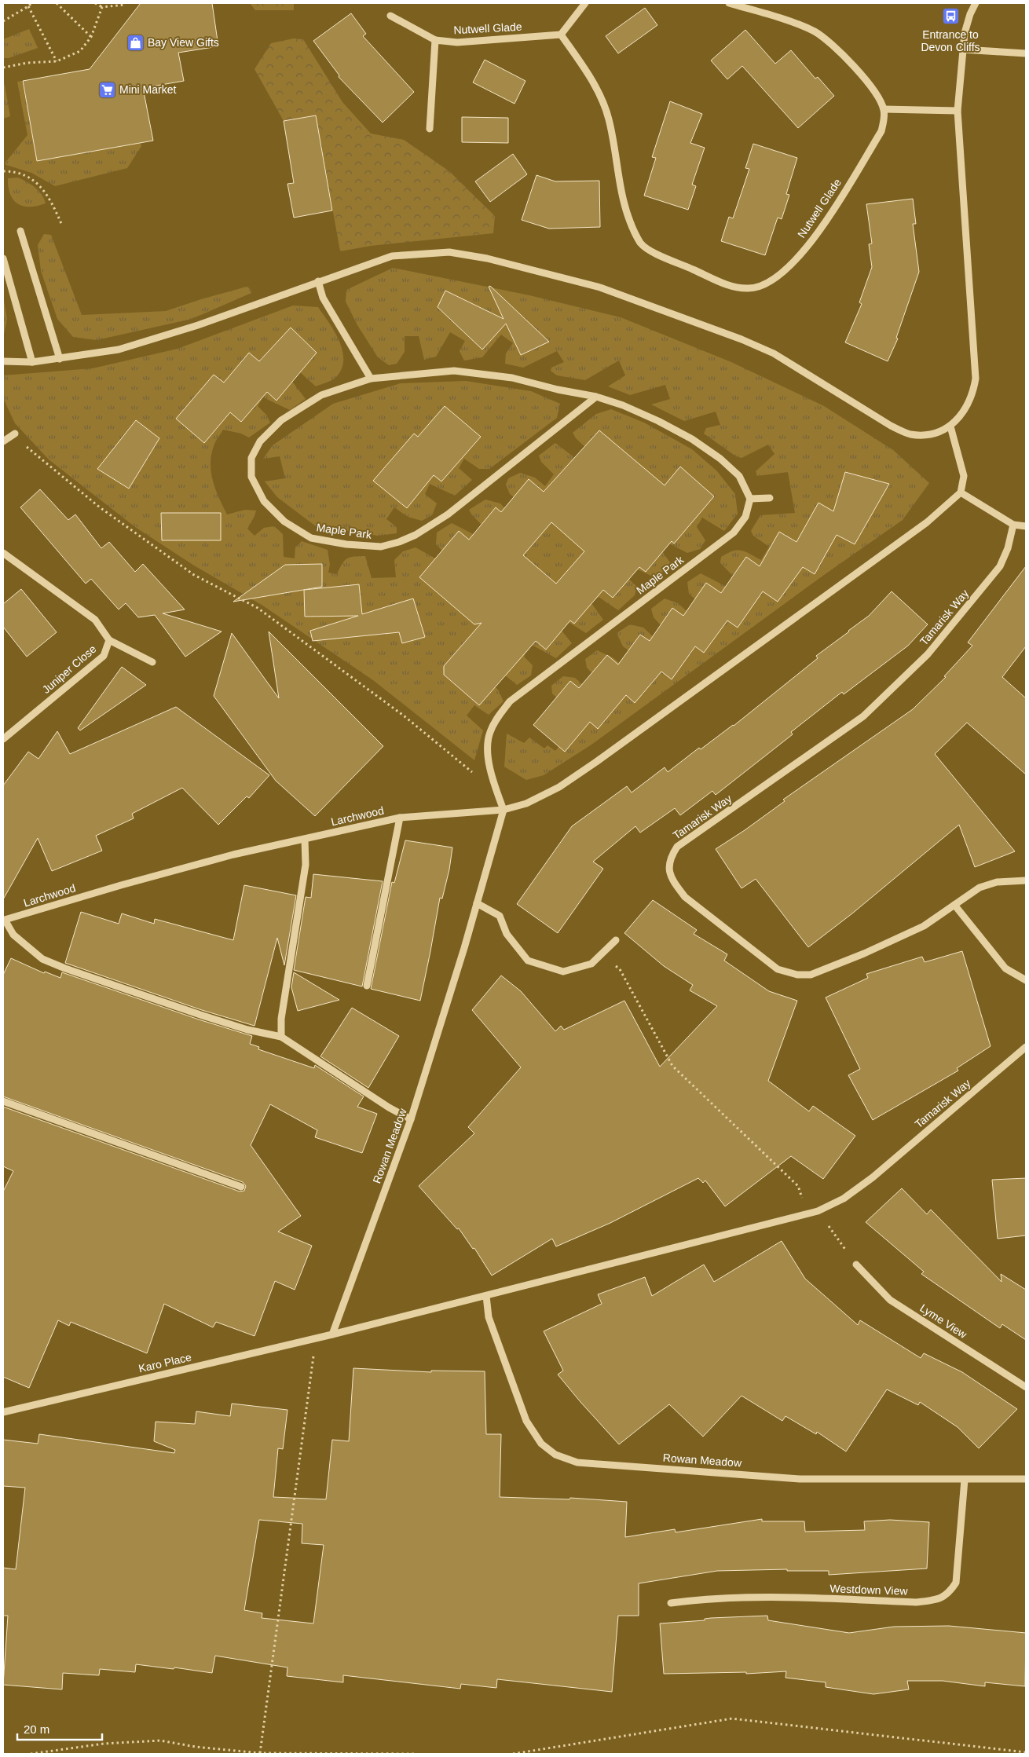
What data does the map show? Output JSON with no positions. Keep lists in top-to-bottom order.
{
  "streets": {
    "lane": [
      "Nutwell Glade",
      "Maple Park",
      "Tamarisk Way",
      "Juniper Close",
      "Larchwood",
      "Rowan Meadow",
      "Lyme View",
      "Karo Place",
      "Westdown View"
    ]
  },
  "crossings": [
    ["Maple Park", "Larchwood"],
    ["Maple Park", "Rowan Meadow"],
    ["Larchwood", "Rowan Meadow"],
    ["Rowan Meadow", "Karo Place"],
    ["Rowan Meadow", "Westdown View"]
  ],
  "places": {
    "bus stop": ["Entrance to Devon Cliffs"],
    "shop": ["Bay View Gifts"],
    "supermarket": ["Mini Market"]
  },
  "scale_bar": "20 m"
}
